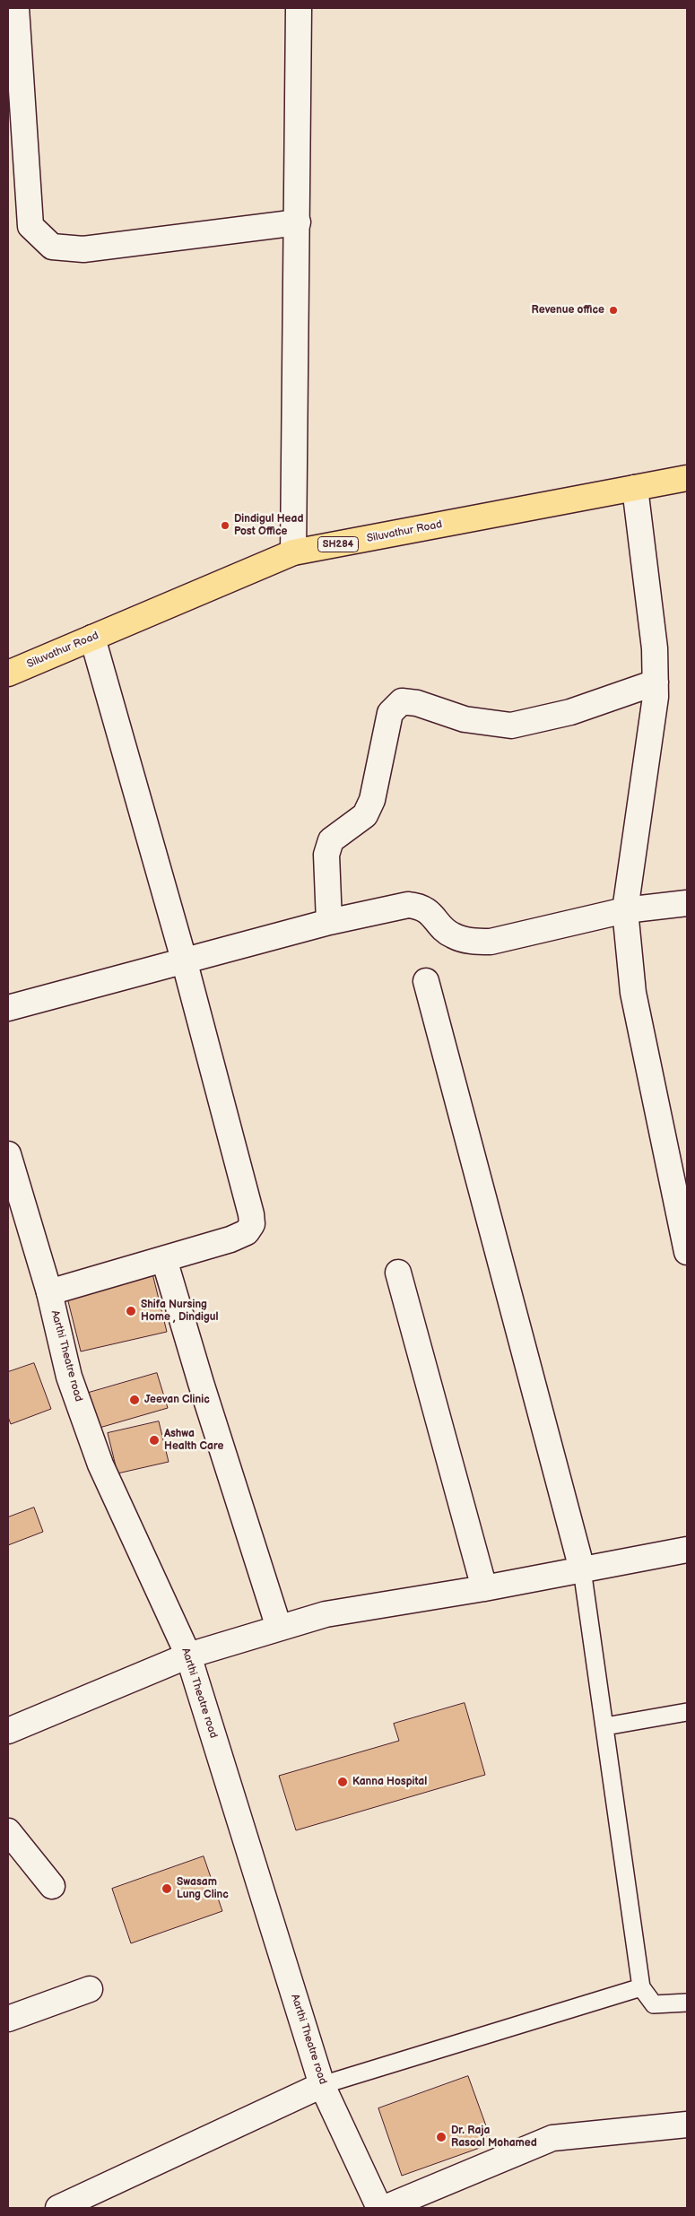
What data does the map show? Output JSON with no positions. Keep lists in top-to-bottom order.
{
  "streets": {
    "main road": ["Siluvathur Road", "SH284"],
    "street": ["Aarthi Theatre road"]
  },
  "places": [
    "Revenue office",
    "Dindigul Head Post Office",
    "Shifa Nursing Home , Dindigul",
    "Jeevan Clinic",
    "Ashwa Health Care",
    "Kanna Hospital",
    "Swasam Lung Clinc",
    "Dr. Raja Rasool Mohamed"
  ]
}
